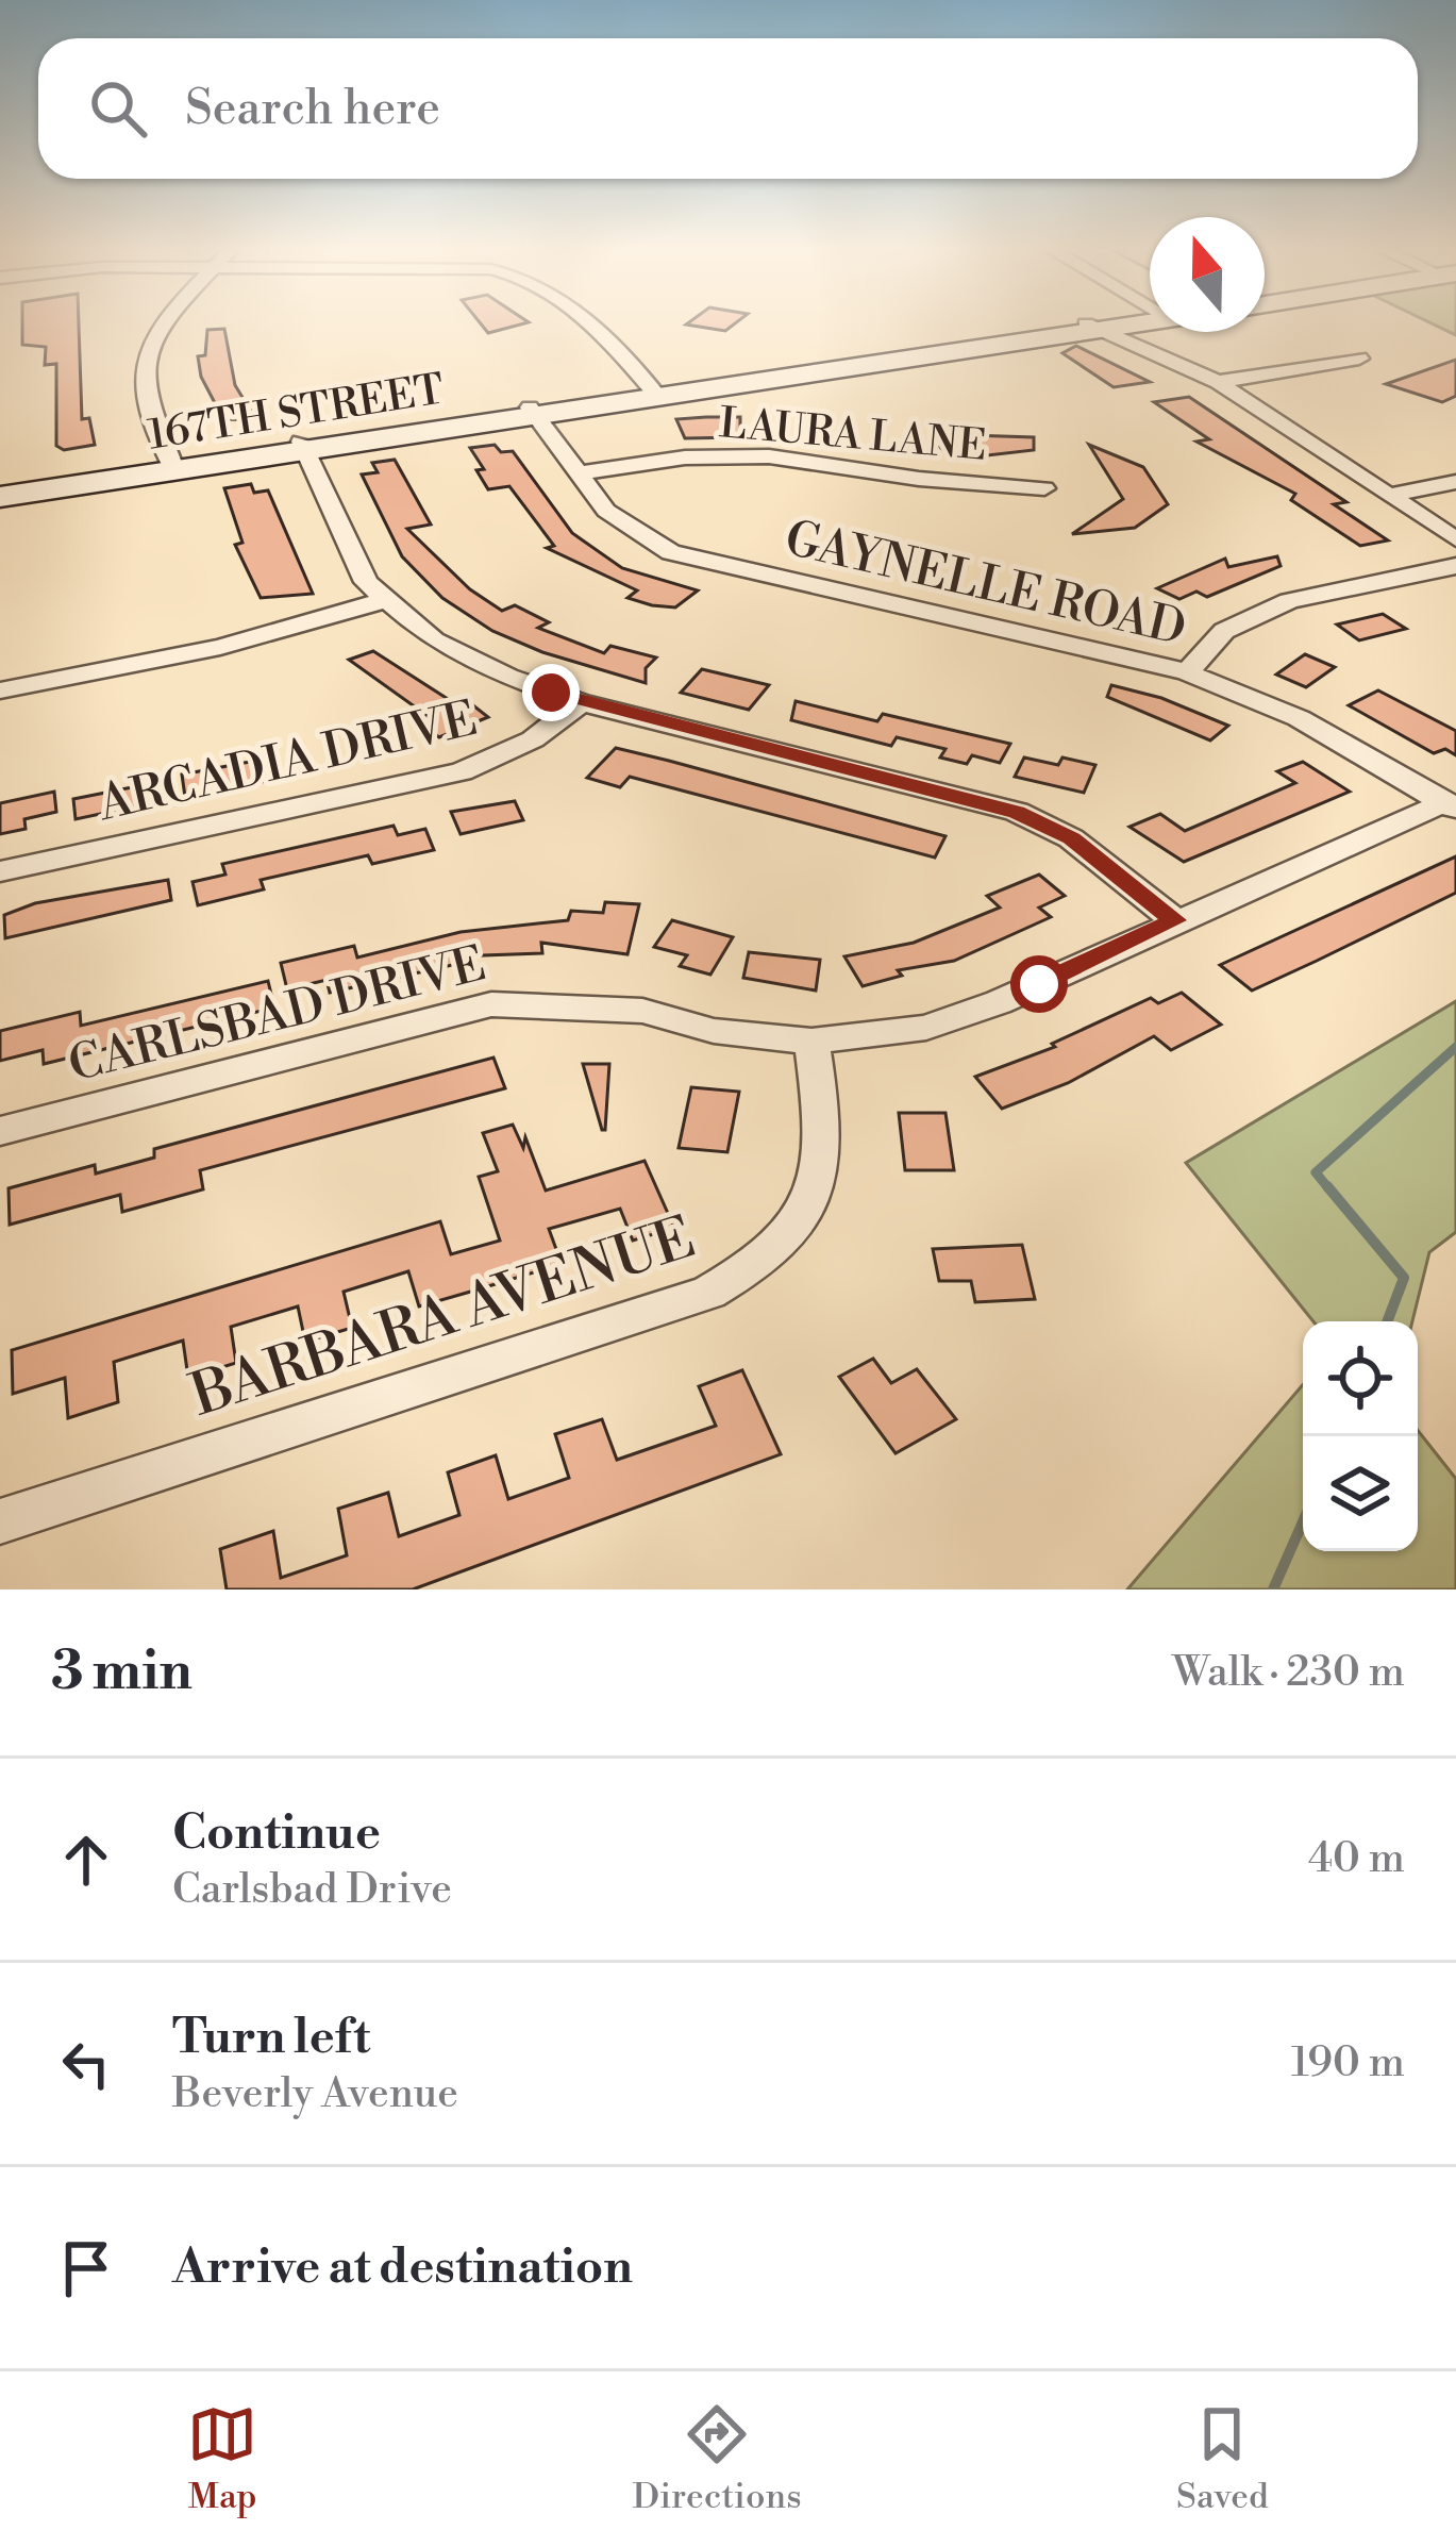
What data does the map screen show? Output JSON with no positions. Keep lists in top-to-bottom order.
{
  "streets": {
    "main road": ["167TH STREET"],
    "street": [
      "LAURA LANE",
      "GAYNELLE ROAD",
      "ARCADIA DRIVE",
      "CARLSBAD DRIVE",
      "BARBARA AVENUE"
    ]
  },
  "crossings": [
    ["167TH STREET", "GAYNELLE ROAD"],
    ["LAURA LANE", "GAYNELLE ROAD"],
    ["GAYNELLE ROAD", "CARLSBAD DRIVE"],
    ["CARLSBAD DRIVE", "BARBARA AVENUE"]
  ],
  "north": "top",
  "page": {
    "search": "Search here",
    "heading": ["3 min", "Walk · 230 m"],
    "list": [
      ["Continue", "Carlsbad Drive", "40 m"],
      ["Turn left", "Beverly Avenue", "190 m"],
      "Arrive at destination"
    ],
    "nav": ["Map", "Directions", "Saved"]
  }
}
